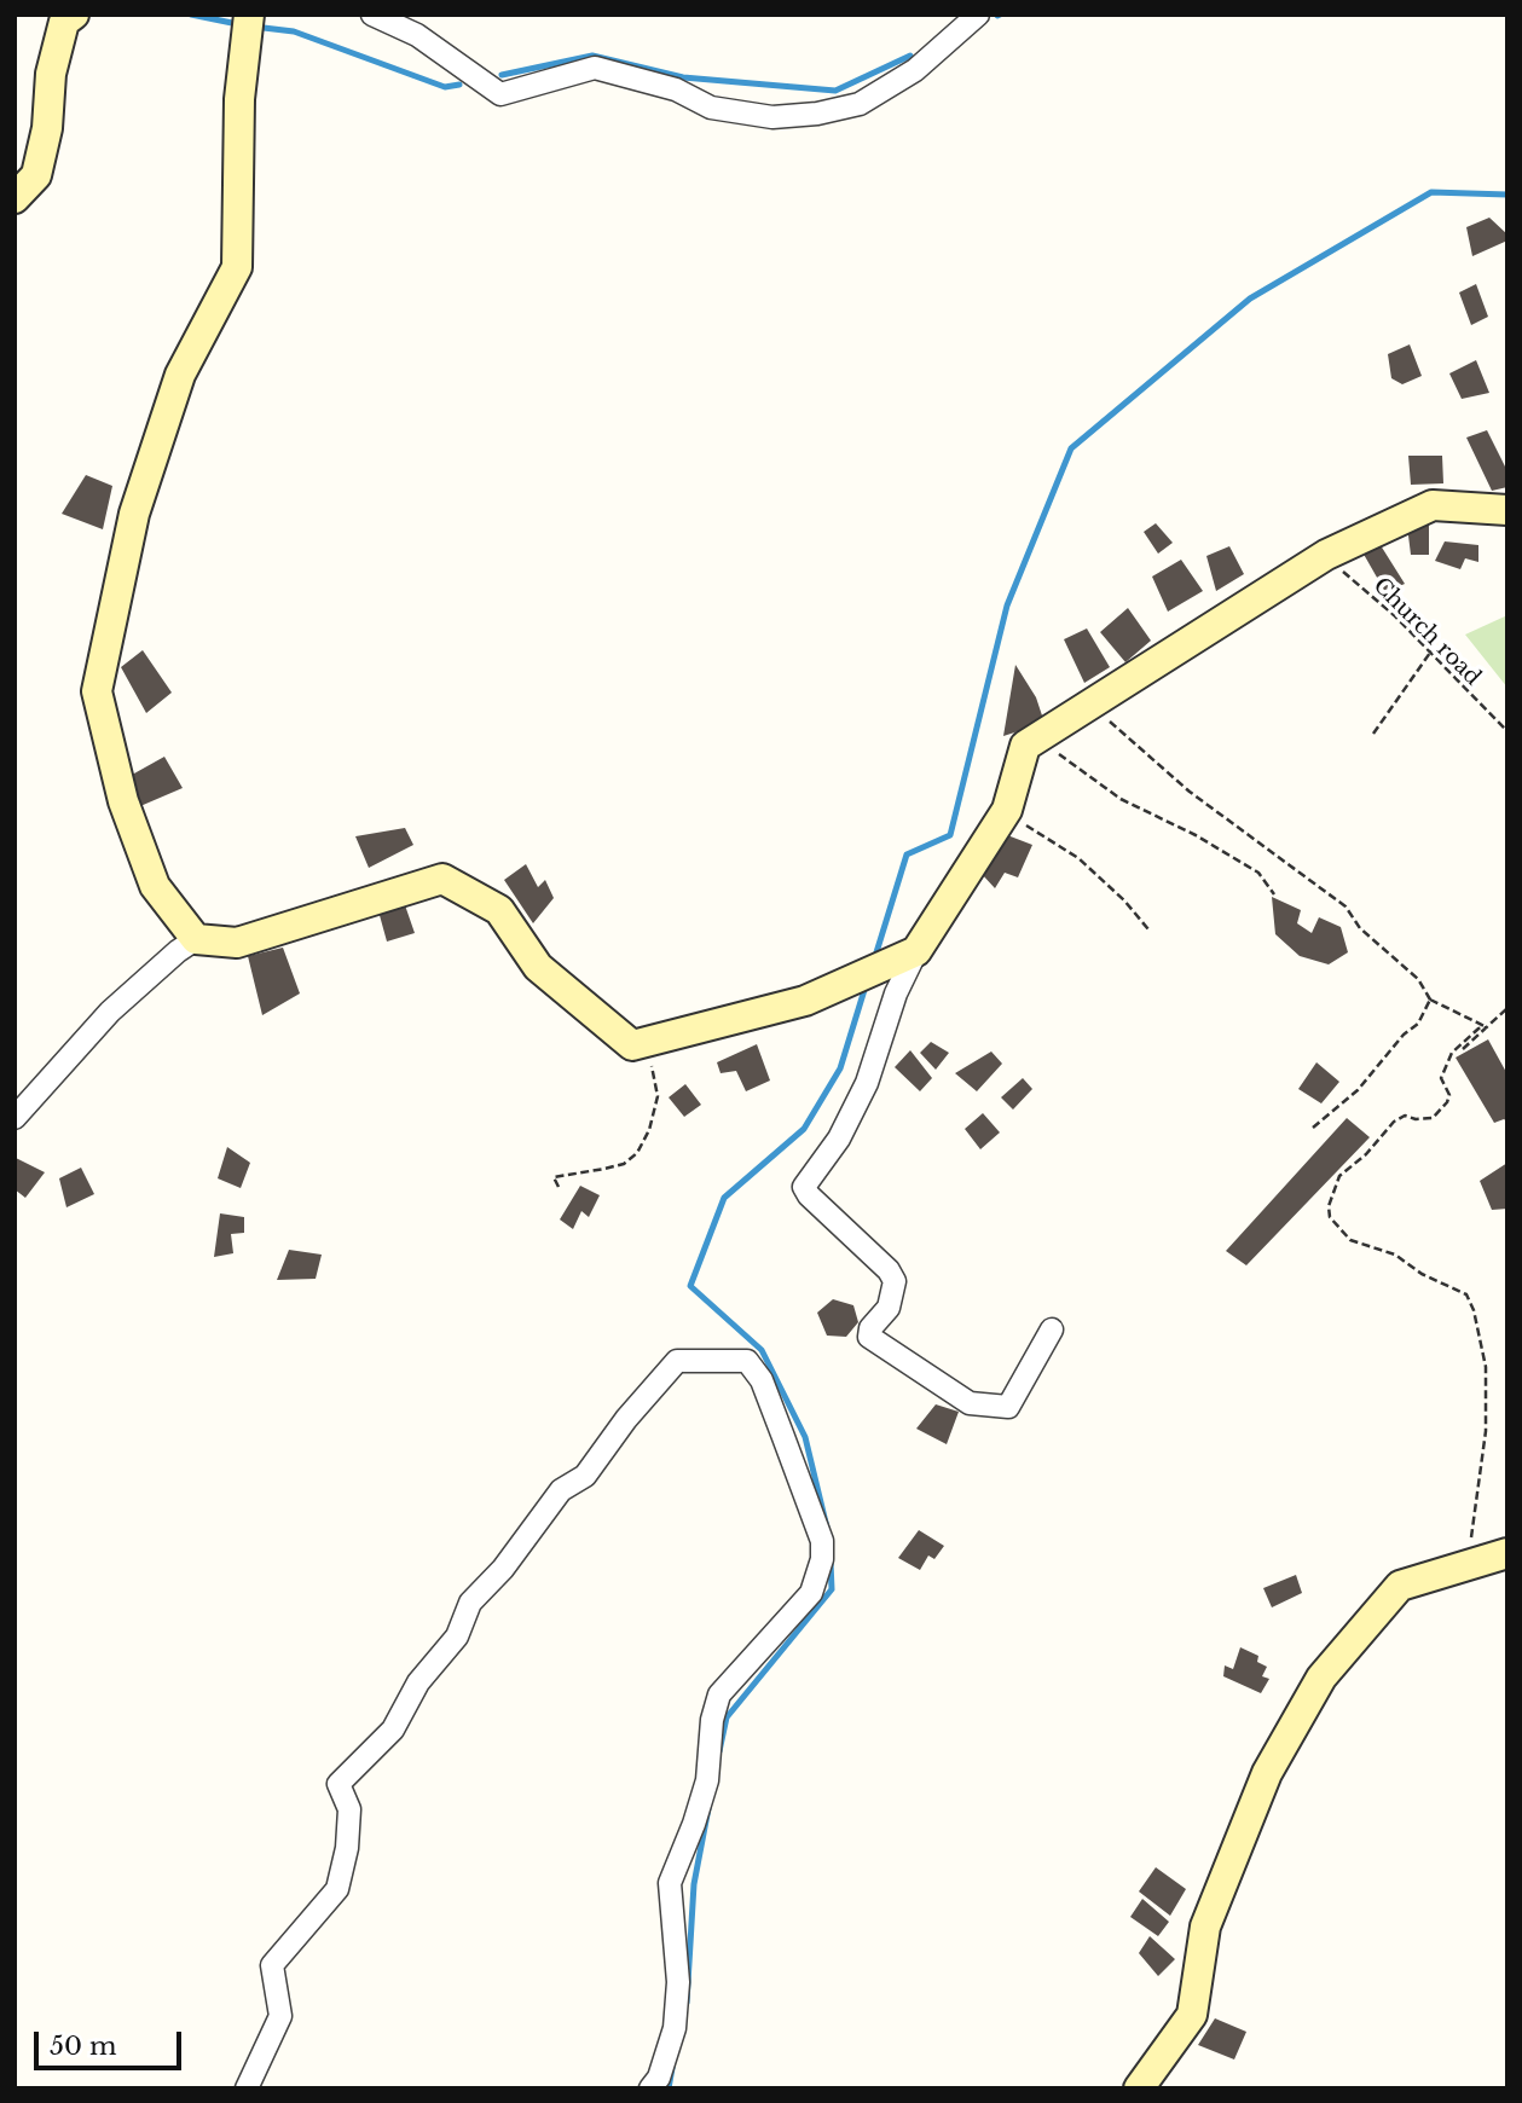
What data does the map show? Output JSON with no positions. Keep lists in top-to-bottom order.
{
  "streets": {
    "path": ["Church road"]
  },
  "scale_bar": "50 m"
}
